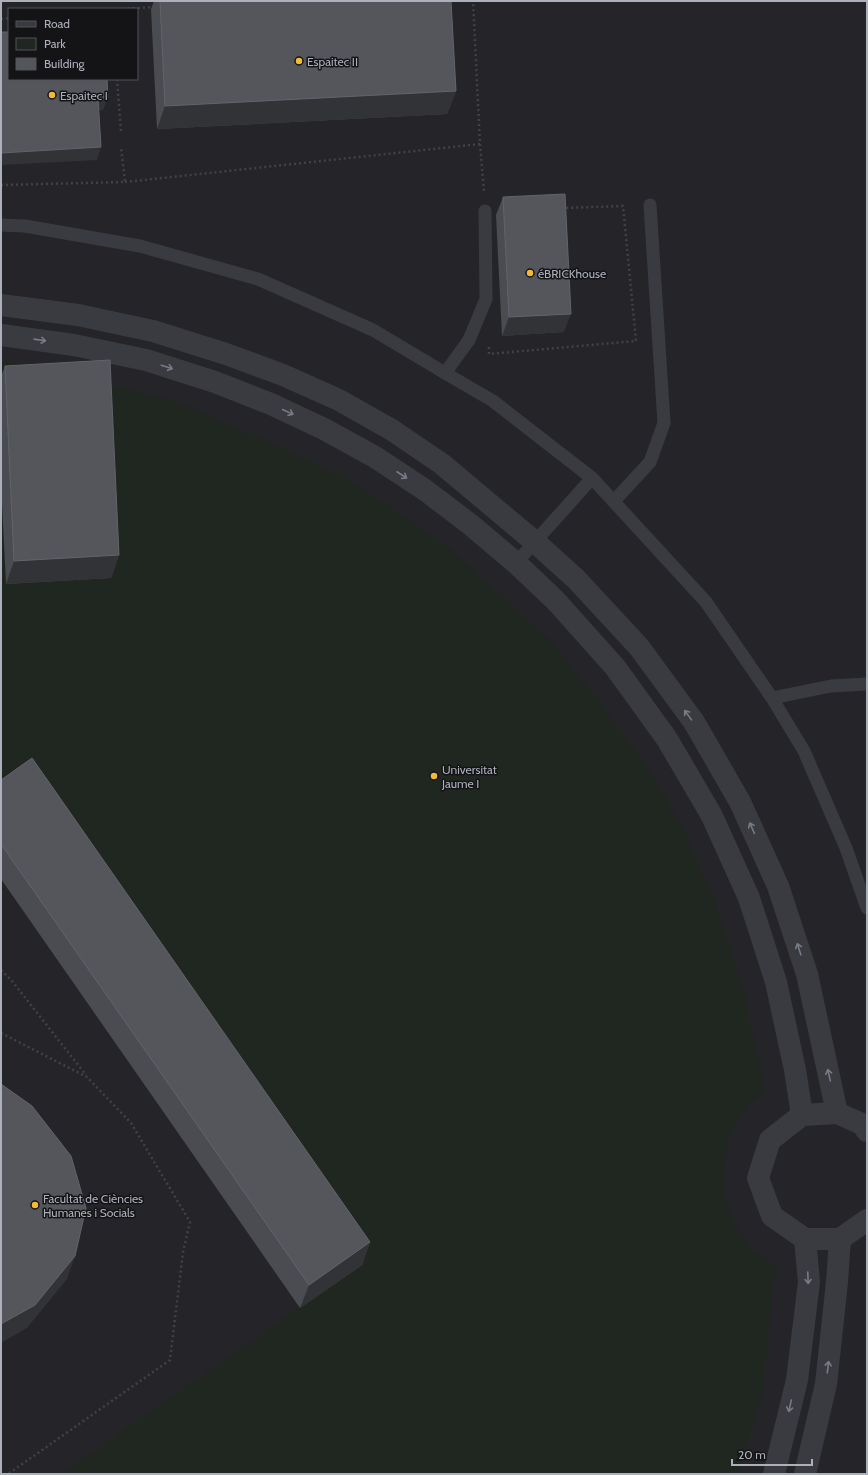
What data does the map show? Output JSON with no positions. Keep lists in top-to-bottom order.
{
  "places": [
    "Espaitec II",
    "Espaitec I",
    "éBRICKhouse",
    "Universitat Jaume I",
    "Facultat de Ciències Humanes i Socials"
  ],
  "legend": ["Road", "Park", "Building"],
  "scale_bar": "20 m"
}
